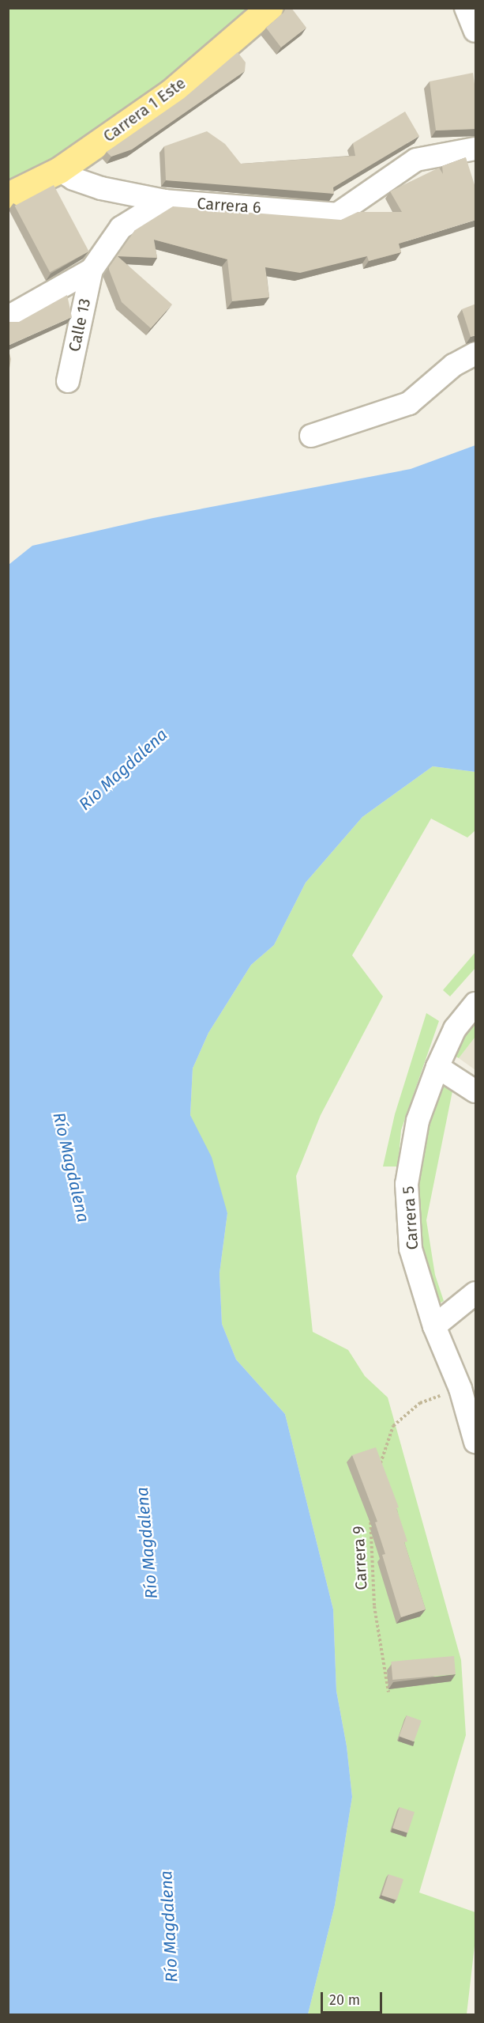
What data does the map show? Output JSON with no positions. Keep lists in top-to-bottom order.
{
  "streets": {
    "main road": ["Carrera 1 Este"],
    "street": ["Carrera 6", "Calle 13", "Carrera 5"],
    "path": ["Carrera 9"]
  },
  "crossings": [
    ["Carrera 1 Este", "Carrera 6"]
  ],
  "water": ["Río Magdalena"],
  "scale_bar": "20 m"
}
